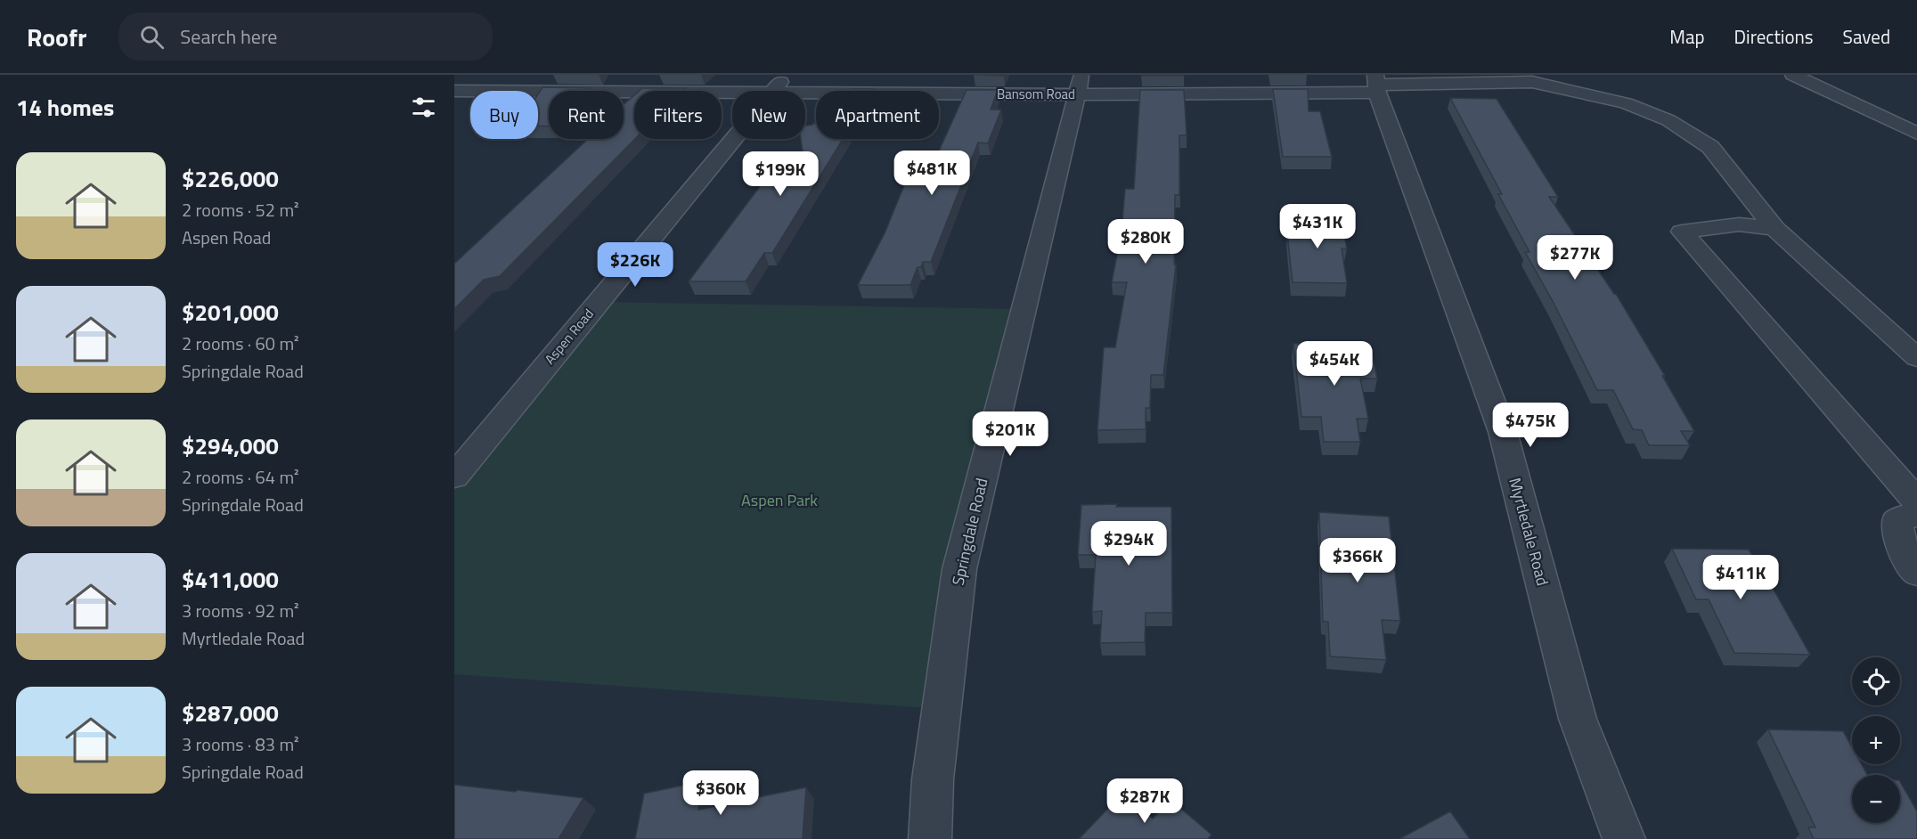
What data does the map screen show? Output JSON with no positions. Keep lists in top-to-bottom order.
{
  "streets": {
    "street": [
      "Bansom Road",
      "Aspen Road",
      "Springdale Road",
      "Myrtledale Road"
    ]
  },
  "crossings": [
    ["Bansom Road", "Springdale Road"],
    ["Bansom Road", "Myrtledale Road"]
  ],
  "parks": ["Aspen Park"],
  "page": {
    "header": "Roofr",
    "search": "Search here",
    "nav": ["Map", "Directions", "Saved"],
    "heading": "14 homes",
    "chip": [
      "Buy",
      "Rent",
      "Filters",
      "New",
      "Apartment"
    ],
    "list": [
      {
        "name": "$226,000",
        "note": "2 rooms · 52 m² · Aspen Road"
      },
      {
        "name": "$201,000",
        "note": "2 rooms · 60 m² · Springdale Road"
      },
      {
        "name": "$294,000",
        "note": "2 rooms · 64 m² · Springdale Road"
      },
      {
        "name": "$411,000",
        "note": "3 rooms · 92 m² · Myrtledale Road"
      },
      {
        "name": "$287,000",
        "note": "3 rooms · 83 m² · Springdale Road"
      }
    ],
    "price": [
      "$481K",
      "$199K",
      "$431K",
      "$280K",
      "$277K",
      "$226K",
      "$454K",
      "$475K",
      "$201K",
      "$294K",
      "$366K",
      "$411K",
      "$360K",
      "$287K"
    ],
    "map_buttons": ["+", "−"]
  }
}
